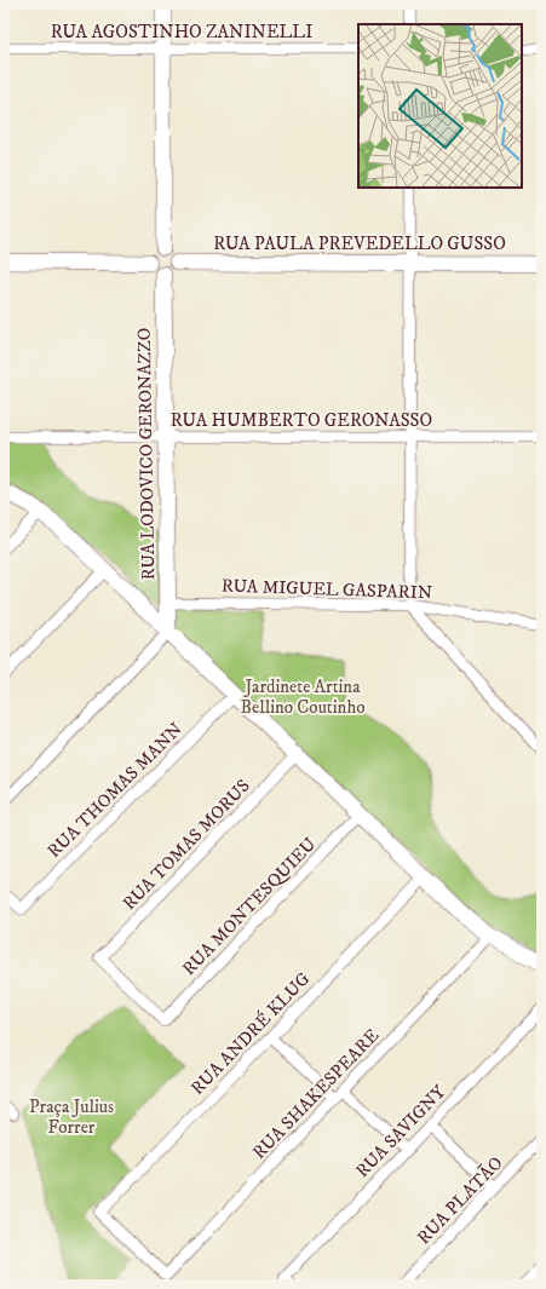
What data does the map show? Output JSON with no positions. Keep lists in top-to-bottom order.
{
  "streets": {
    "main road": ["RUA PAULA PREVEDELLO GUSSO", "RUA LODOVICO GERONAZZO"],
    "street": [
      "RUA AGOSTINHO ZANINELLI",
      "RUA HUMBERTO GERONASSO",
      "RUA MIGUEL GASPARIN",
      "RUA THOMAS MANN",
      "RUA TOMAS MORUS",
      "RUA MONTESQUIEU",
      "RUA ANDRÉ KLUG",
      "RUA SHAKESPEARE",
      "RUA SAVIGNY",
      "RUA PLATÃO"
    ]
  },
  "crossings": [
    ["RUA PAULA PREVEDELLO GUSSO", "RUA LODOVICO GERONAZZO"],
    ["RUA HUMBERTO GERONASSO", "RUA LODOVICO GERONAZZO"],
    ["RUA LODOVICO GERONAZZO", "RUA MIGUEL GASPARIN"],
    ["RUA TOMAS MORUS", "RUA MONTESQUIEU"],
    ["RUA ANDRÉ KLUG", "RUA SHAKESPEARE"]
  ],
  "parks": ["Jardinete Artina Bellino Coutinho", "Praça Julius Forrer"]
}
